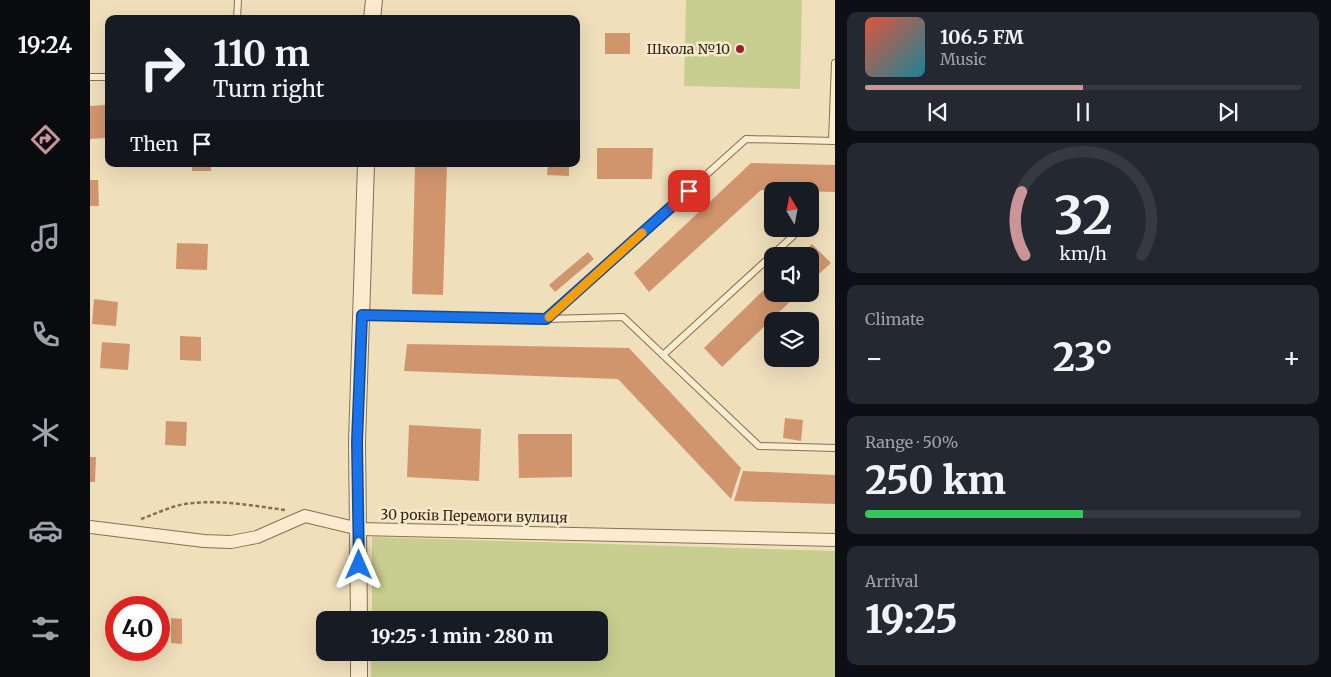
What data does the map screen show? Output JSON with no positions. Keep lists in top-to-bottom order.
{
  "streets": {
    "street": ["30 років Перемоги вулиця"]
  },
  "places": ["Школа №10"],
  "north": "top",
  "page": {
    "tabs": "19:24",
    "turn": ["110 m", "Turn right"],
    "song": ["106.5 FM", "Music"],
    "then": "Then",
    "tile": [
      "Climate",
      ["Range · 50%", "250 km"],
      ["Arrival", "19:25"]
    ],
    "heat": ["−", "23°", "+"],
    "limit": "40",
    "trip": "19:25 · 1 min · 280 m",
    "gauge": ["32", "km/h"]
  }
}
